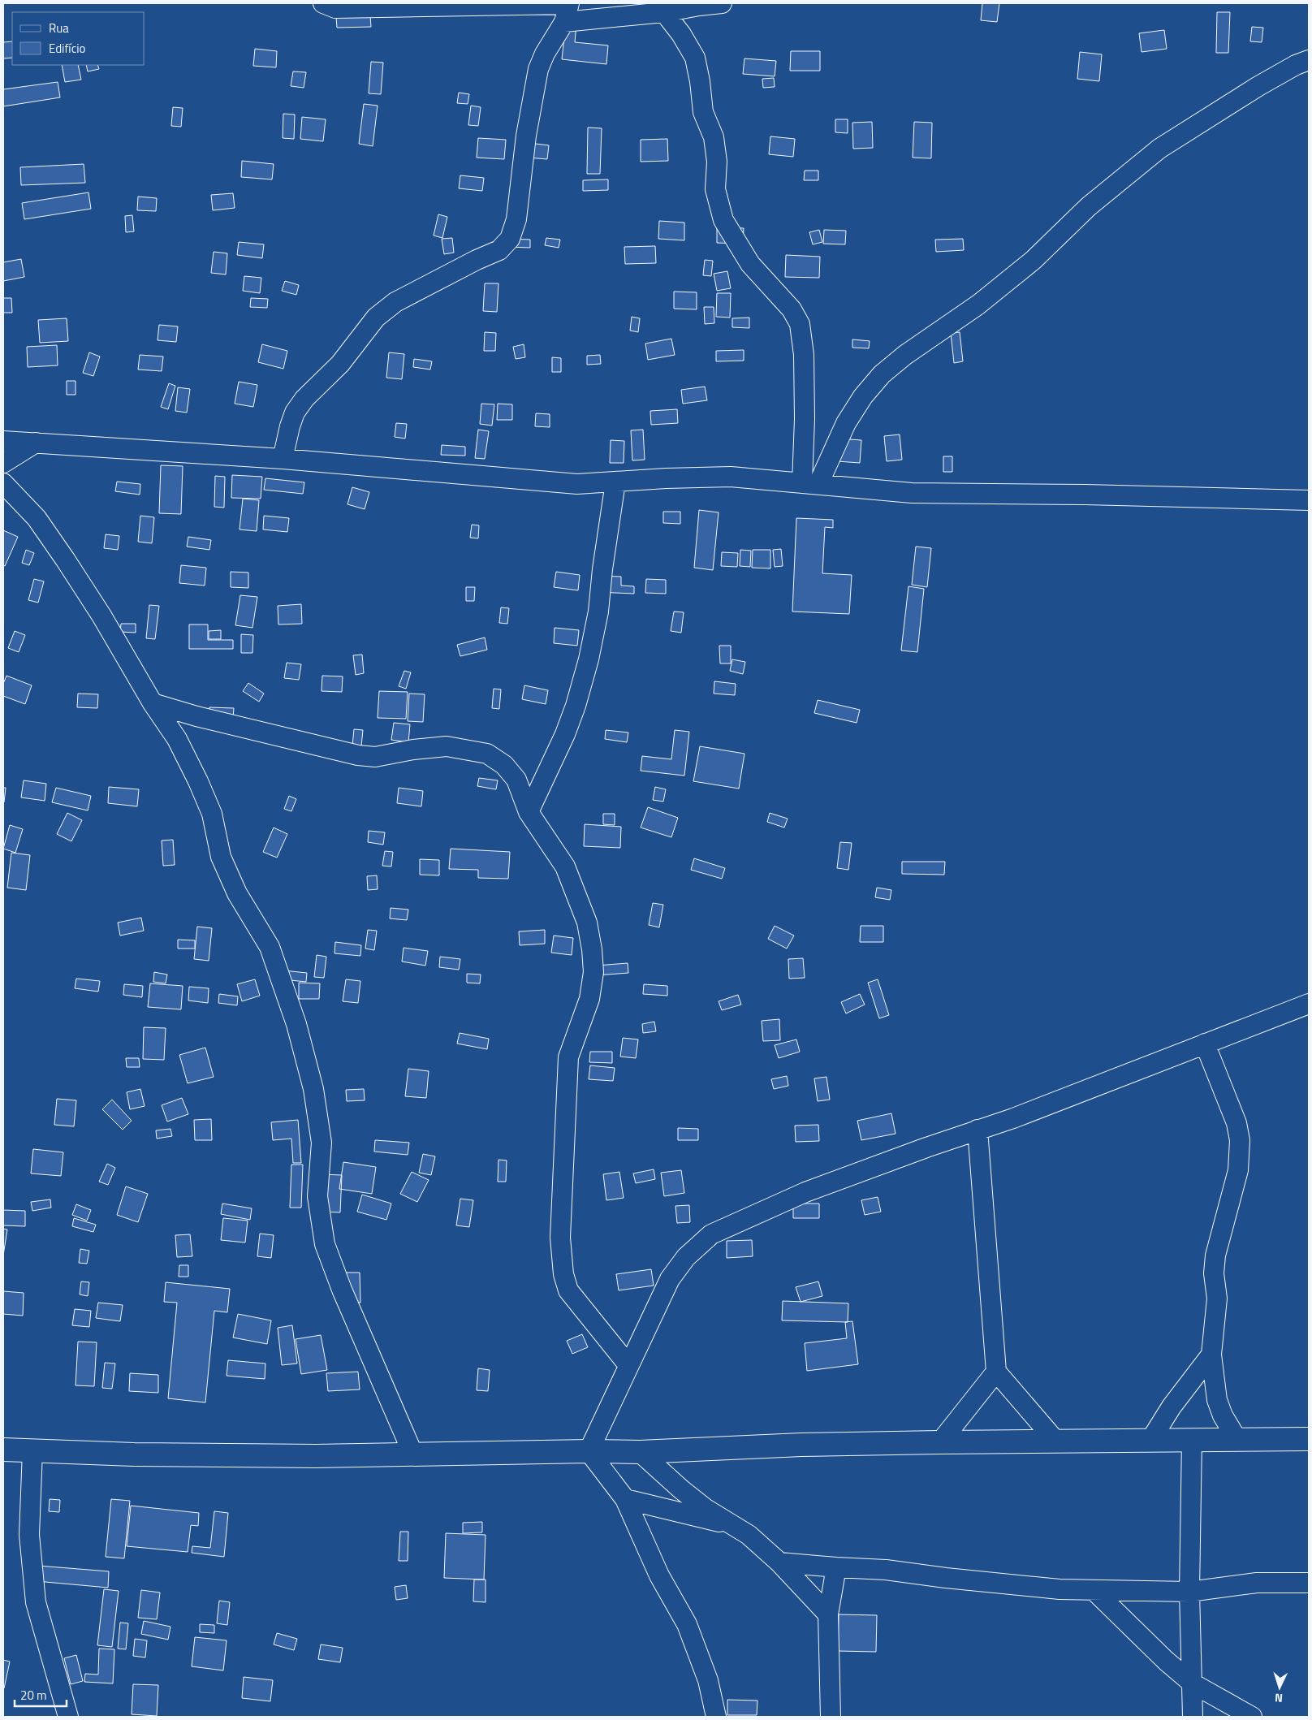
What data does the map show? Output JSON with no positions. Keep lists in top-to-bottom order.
{
  "legend": ["Rua", "Edifício"],
  "scale_bar": "20 m",
  "north": "bottom"
}
